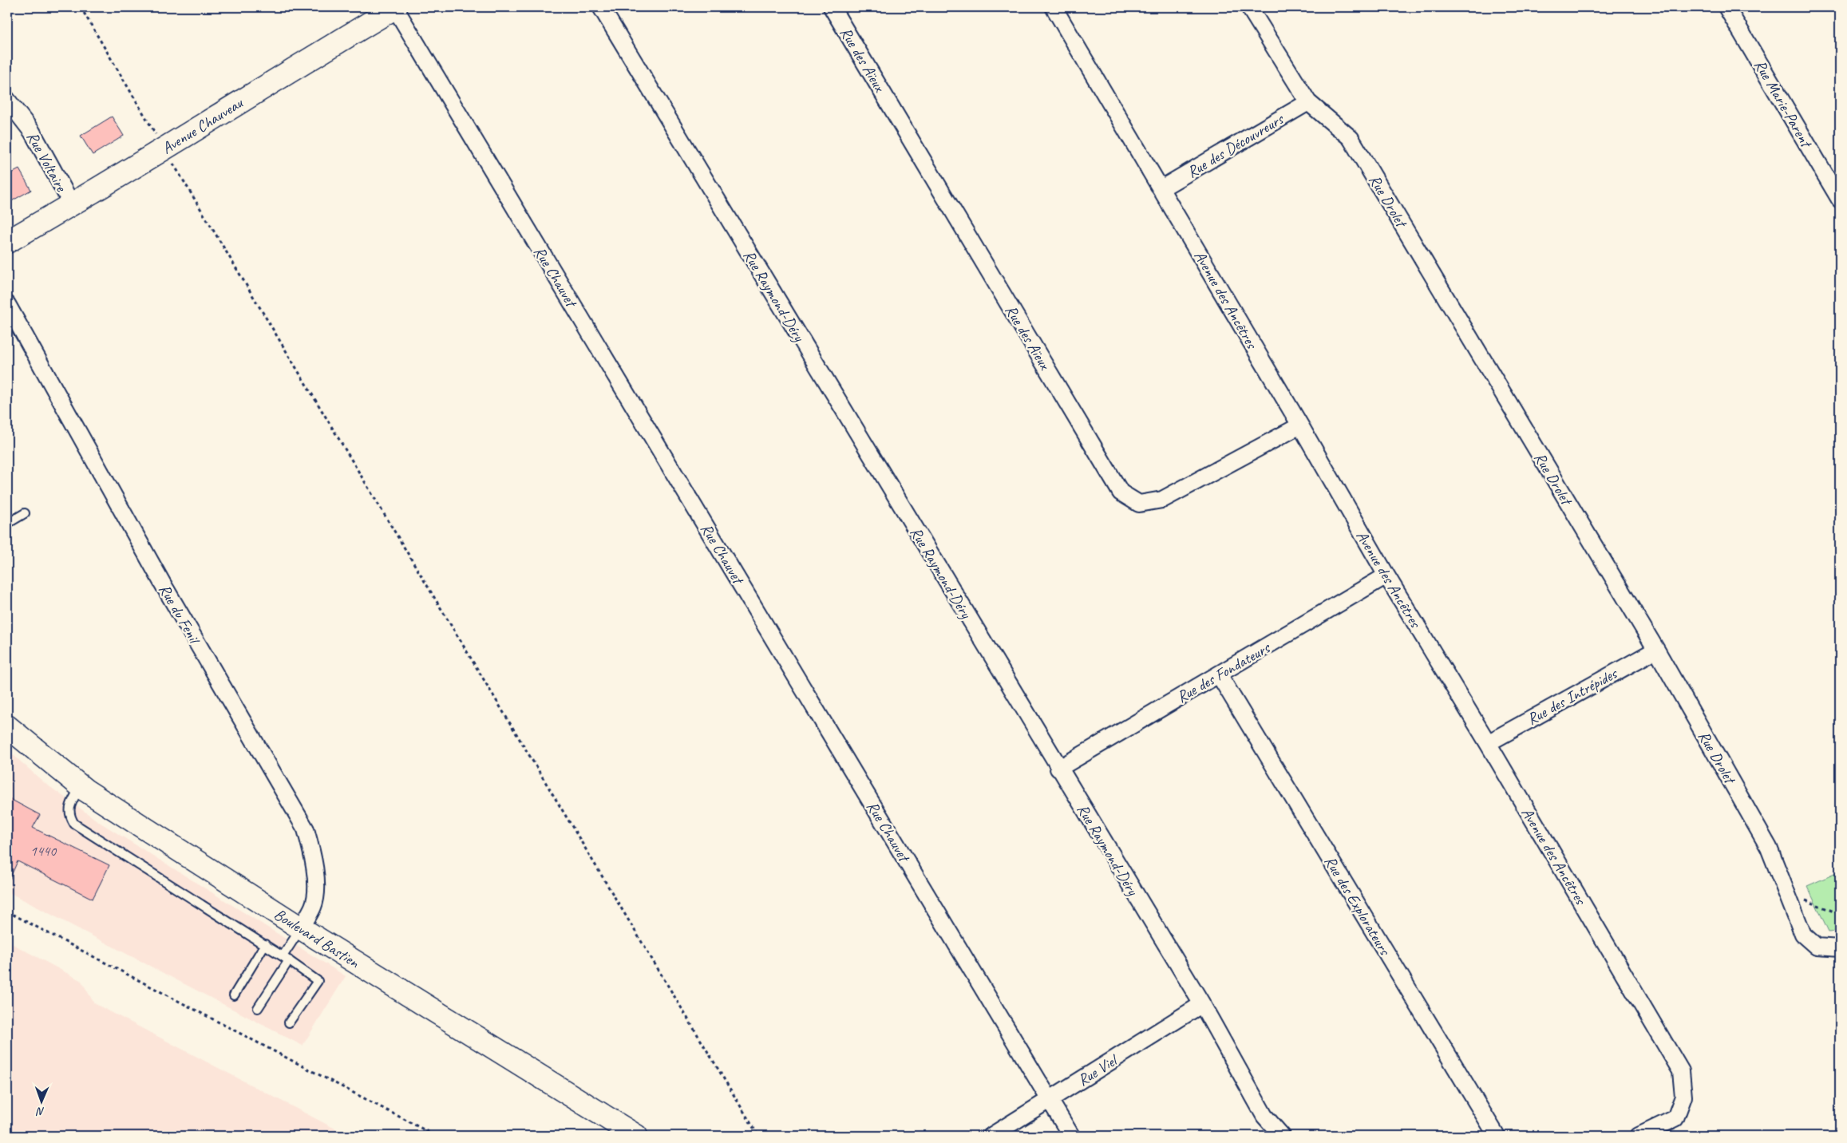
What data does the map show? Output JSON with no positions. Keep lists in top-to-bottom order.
{
  "streets": {
    "main road": ["Avenue Chauveau", "Boulevard Bastien"],
    "street": [
      "Rue des Aïeux",
      "Rue Marie-Parent",
      "Rue des Découvreurs",
      "Rue Voltaire",
      "Rue Drolet",
      "Rue Chauvet",
      "Rue Raymond-Déry",
      "Avenue des Ancêtres",
      "Rue du Fenil",
      "Rue des Fondateurs",
      "Rue des Intrépides",
      "Rue des Explorateurs",
      "Rue Viel"
    ]
  },
  "crossings": [
    ["Rue des Aïeux", "Avenue des Ancêtres"],
    ["Avenue Chauveau", "Rue Voltaire"],
    ["Avenue Chauveau", "Rue Chauvet"],
    ["Rue des Découvreurs", "Rue Drolet"],
    ["Rue des Découvreurs", "Avenue des Ancêtres"],
    ["Rue Drolet", "Rue des Intrépides"],
    ["Rue Chauvet", "Rue Viel"],
    ["Rue Raymond-Déry", "Rue des Fondateurs"],
    ["Rue Raymond-Déry", "Rue Viel"],
    ["Avenue des Ancêtres", "Rue des Fondateurs"],
    ["Avenue des Ancêtres", "Rue des Intrépides"],
    ["Rue du Fenil", "Boulevard Bastien"],
    ["Rue des Fondateurs", "Rue des Explorateurs"]
  ],
  "house_numbers": ["1440"],
  "north": "bottom"
}
